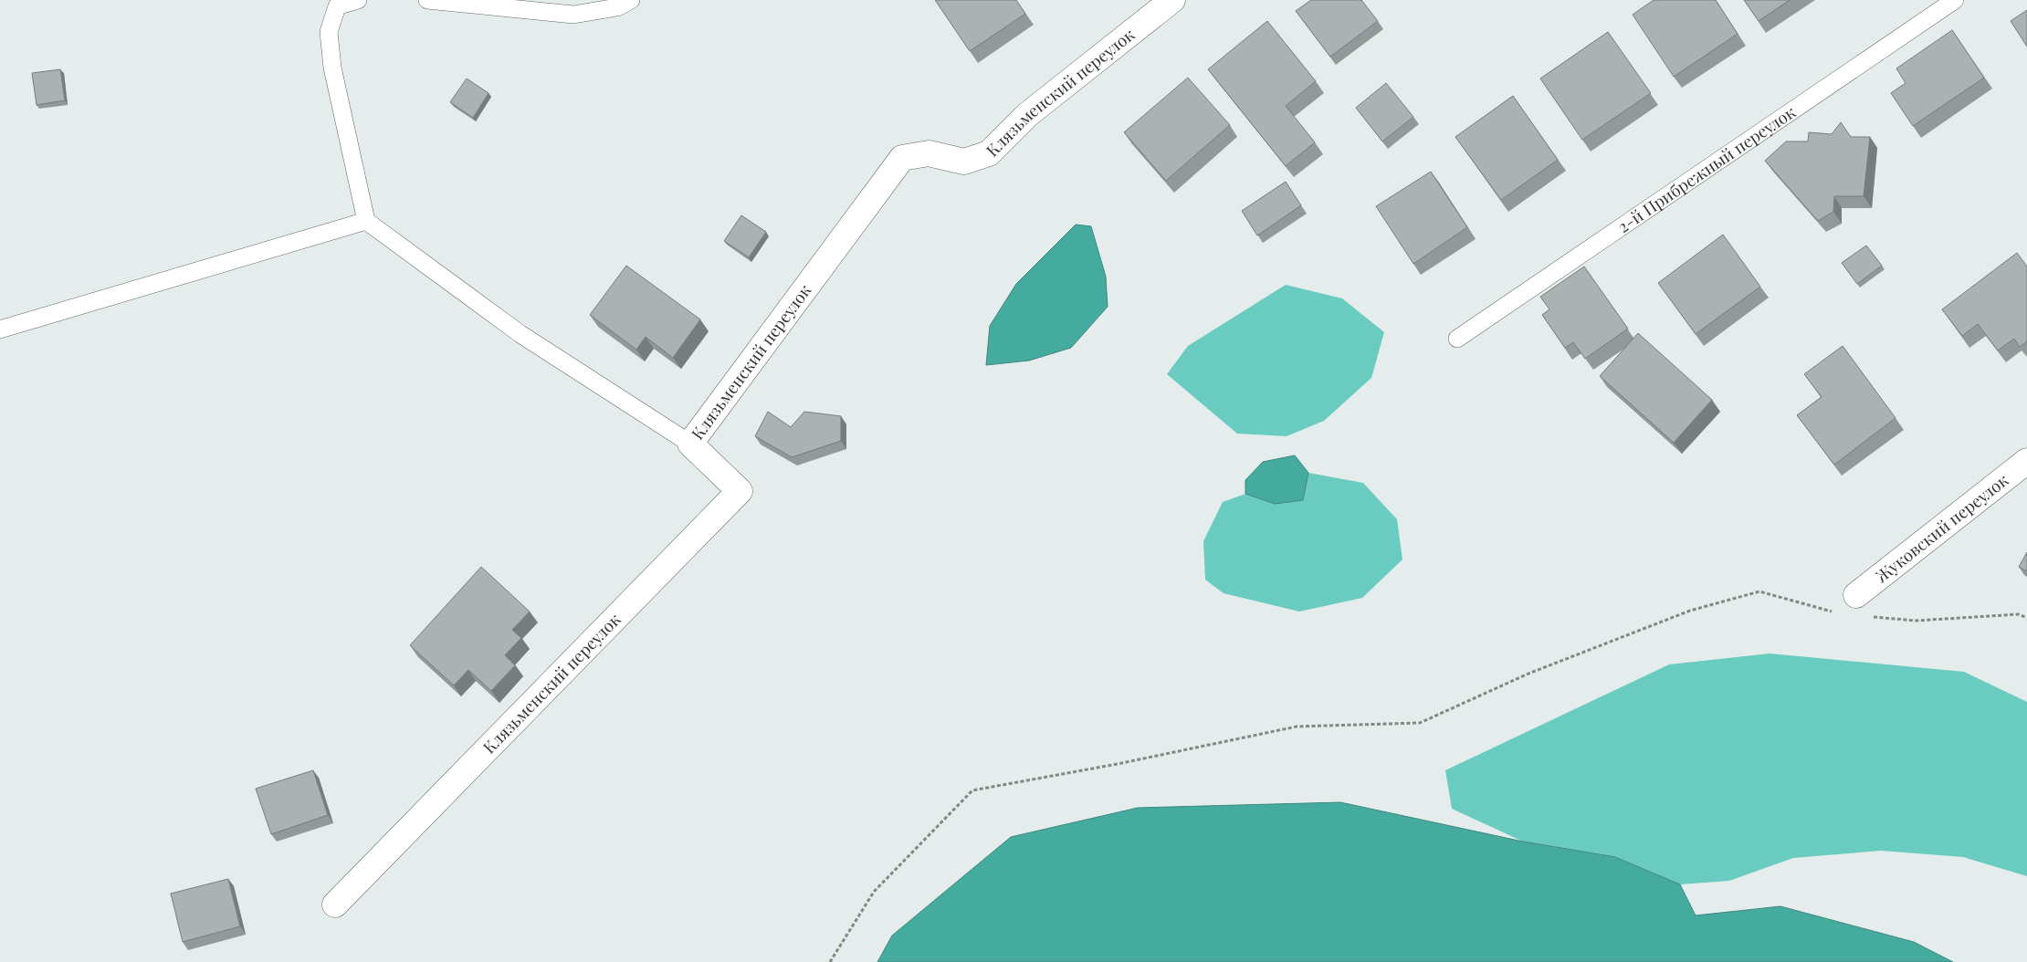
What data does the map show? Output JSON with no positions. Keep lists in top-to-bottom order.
{
  "streets": {
    "street": ["Клязьменский переулок", "Жуковский переулок"],
    "lane": ["2-й Прибрежный переулок"]
  }
}
